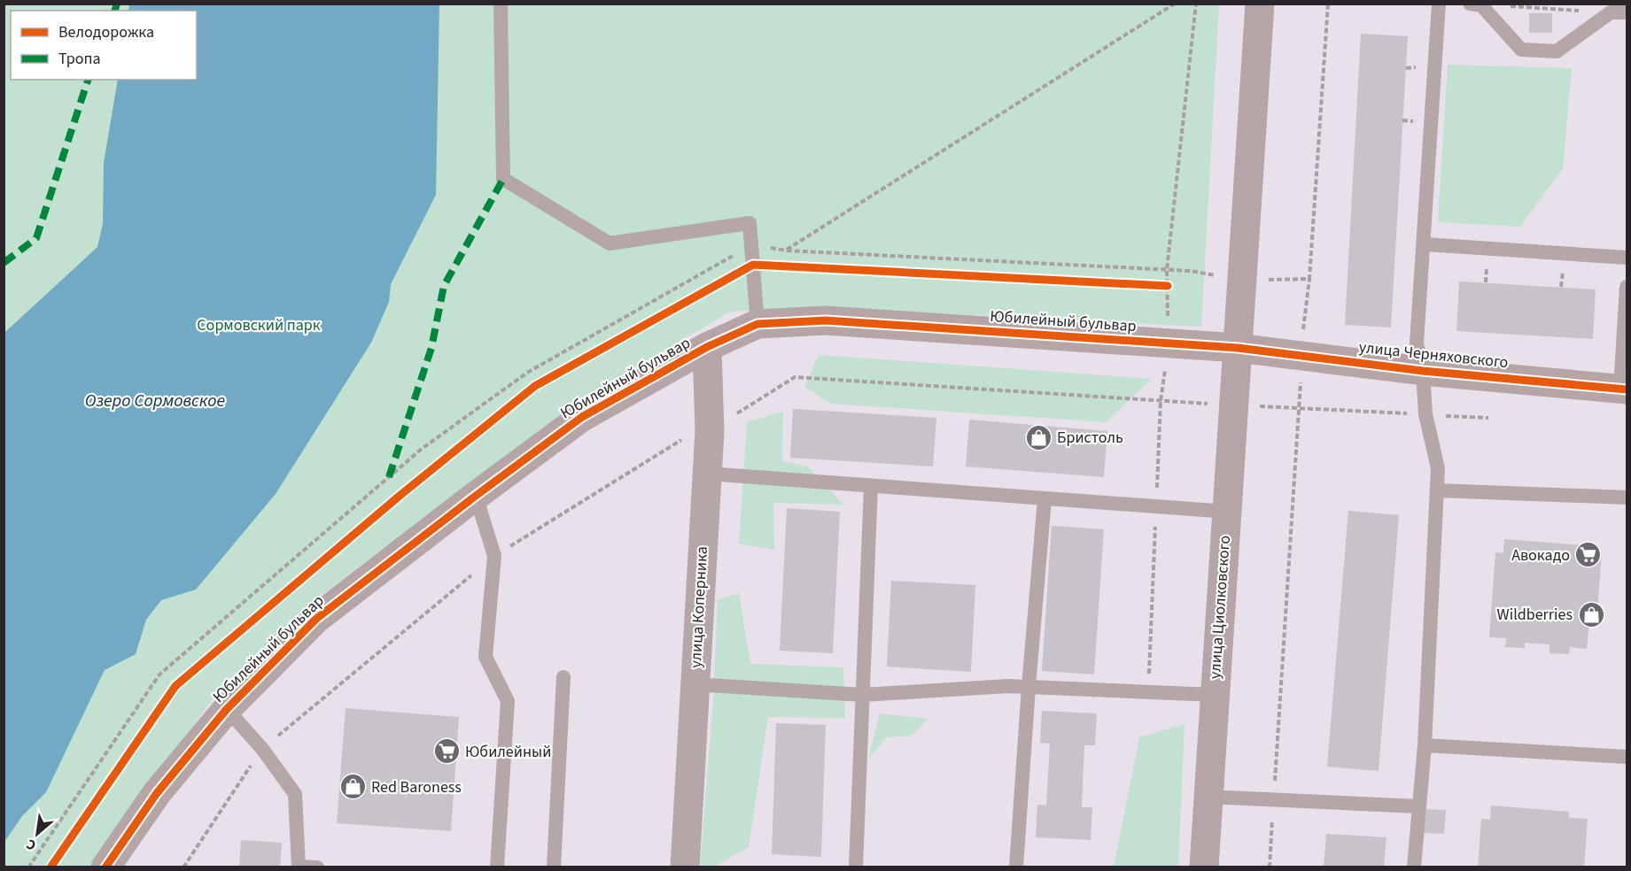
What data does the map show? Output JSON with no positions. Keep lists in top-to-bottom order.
{
  "streets": {
    "street": [
      "Юбилейный бульвар",
      "улица Черняховского",
      "улица Коперника",
      "улица Циолковского"
    ]
  },
  "crossings": [
    ["Юбилейный бульвар", "улица Черняховского"],
    ["Юбилейный бульвар", "улица Коперника"],
    ["Юбилейный бульвар", "улица Циолковского"],
    ["улица Черняховского", "улица Циолковского"]
  ],
  "water": ["Озеро Сормовское"],
  "parks": ["Сормовский парк"],
  "places": {
    "shop": ["Бристоль", "Wildberries", "Red Baroness"],
    "supermarket": ["Авокадо", "Юбилейный"]
  },
  "legend": ["Велодорожка", "Тропа"],
  "north": "bottom left"
}
